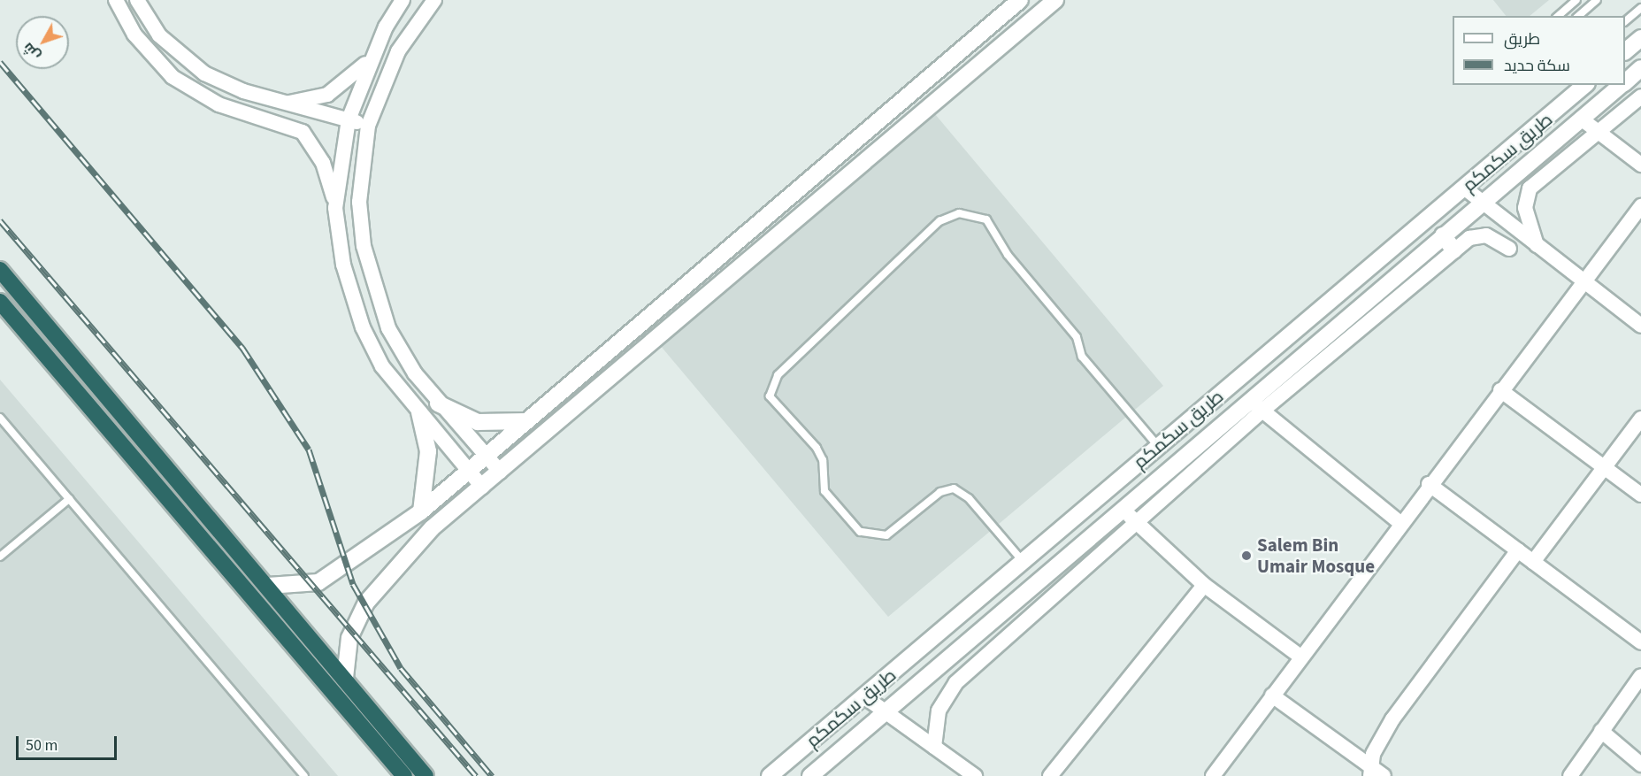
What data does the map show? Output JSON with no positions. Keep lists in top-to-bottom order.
{
  "streets": {
    "main road": ["طريق سكمكم"]
  },
  "places": ["Salem Bin Umair Mosque"],
  "legend": ["طريق", "سكة حديد"],
  "scale_bar": "50 m",
  "north": "bottom left"
}
